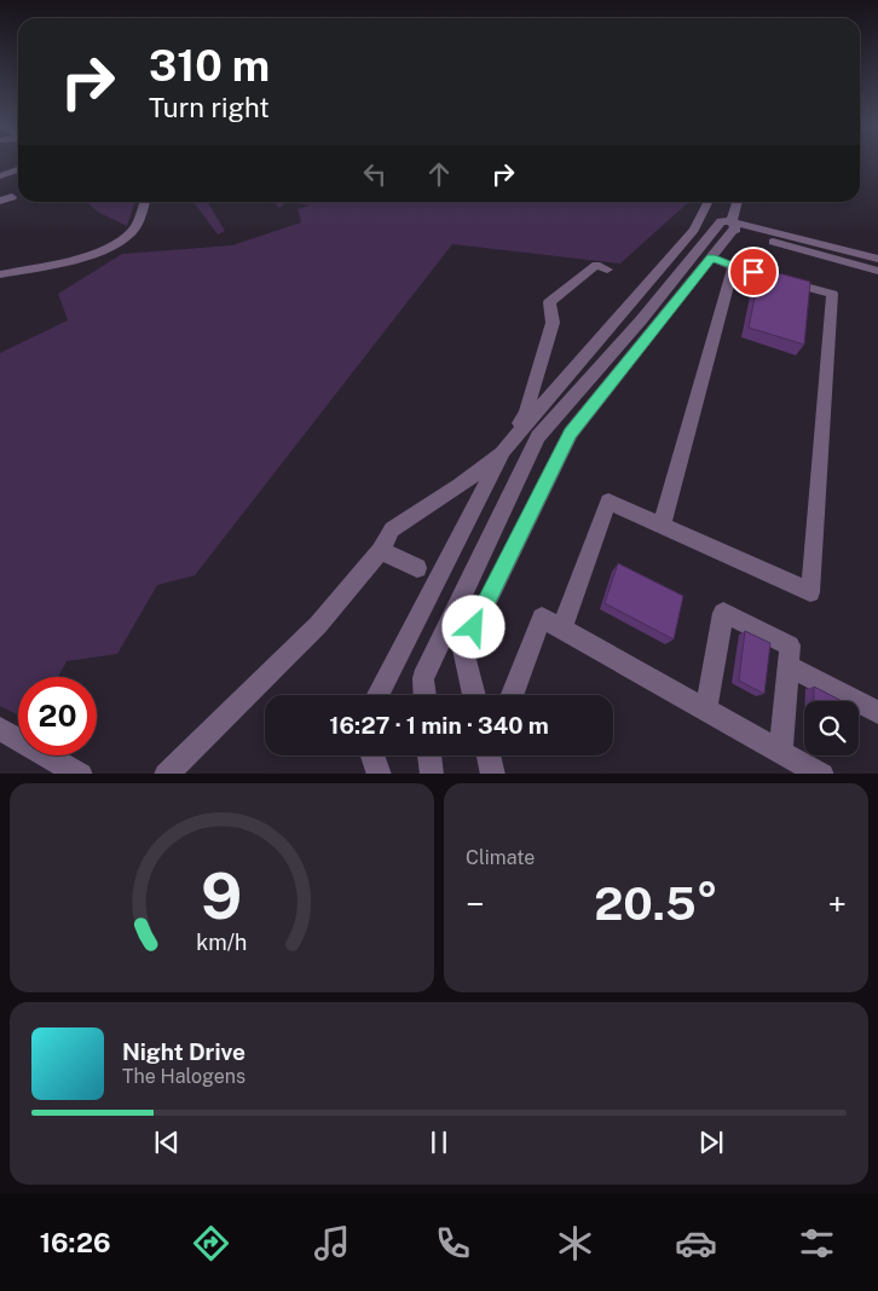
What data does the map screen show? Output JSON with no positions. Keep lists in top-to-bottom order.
{
  "page": {
    "turn": ["310 m", "Turn right"],
    "limit": "20",
    "trip": "16:27 · 1 min · 340 m",
    "tile": "Climate",
    "heat": ["−", "20.5°", "+"],
    "song": ["Night Drive", "The Halogens"],
    "tabs": "16:26",
    "gauge": ["9", "km/h"]
  }
}
